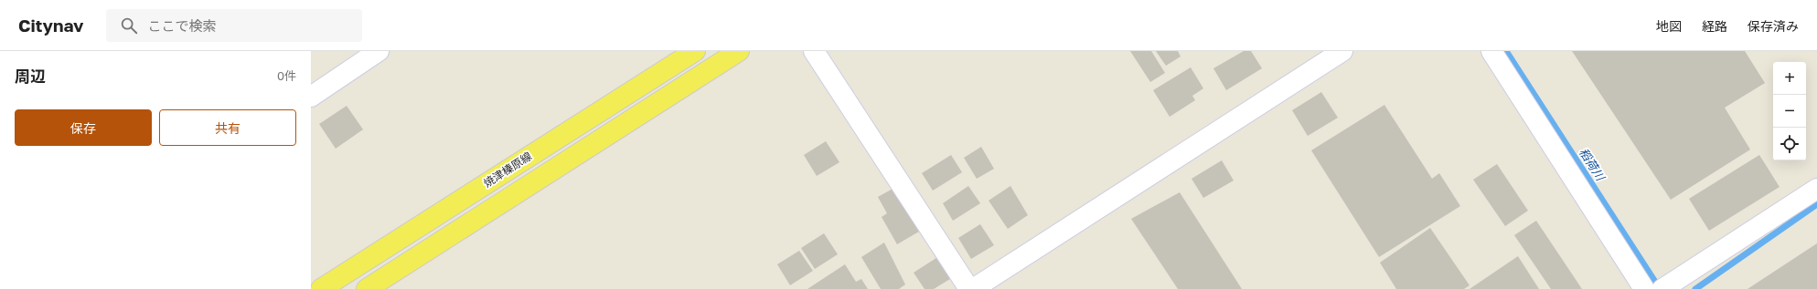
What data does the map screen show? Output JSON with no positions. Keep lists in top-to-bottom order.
{
  "streets": {
    "main road": ["焼津榛原線"]
  },
  "water": ["稻荷川"],
  "page": {
    "header": "Citynav",
    "search": "ここで検索",
    "nav": ["地図", "経路", "保存済み"],
    "heading": ["周辺", "0件"],
    "map_buttons": ["+", "−"],
    "buttons": ["保存", "共有"]
  }
}
